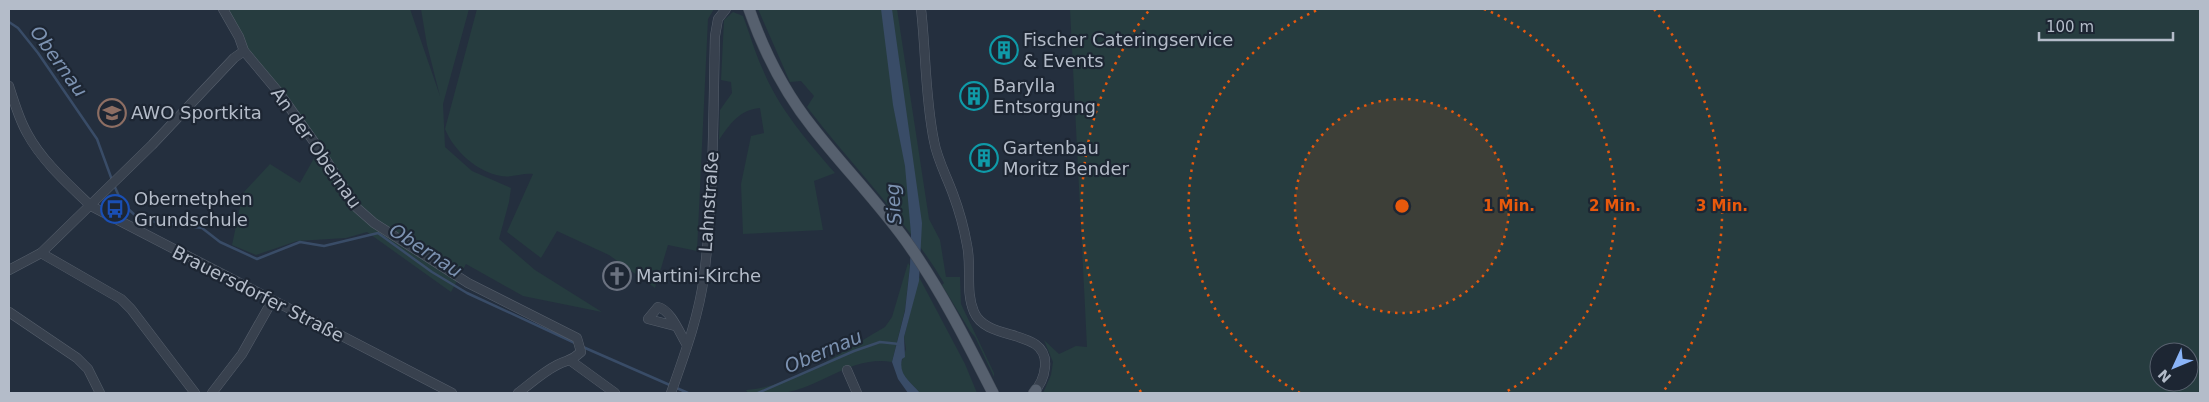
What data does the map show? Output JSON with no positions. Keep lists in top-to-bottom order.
{
  "streets": {
    "street": ["An der Obernau", "Lahnstraße", "Brauersdorfer Straße"]
  },
  "water": ["Obernau", "Sieg"],
  "places": {
    "building": ["Fischer Cateringservice & Events", "Barylla Entsorgung", "Gartenbau Moritz Bender"],
    "school or university": ["AWO Sportkita"],
    "bus stop": ["Obernetphen Grundschule"],
    "church": ["Martini-Kirche"]
  },
  "scale_bar": "100 m",
  "north": "bottom left",
  "rings": ["1 Min.", "2 Min.", "3 Min."]
}
